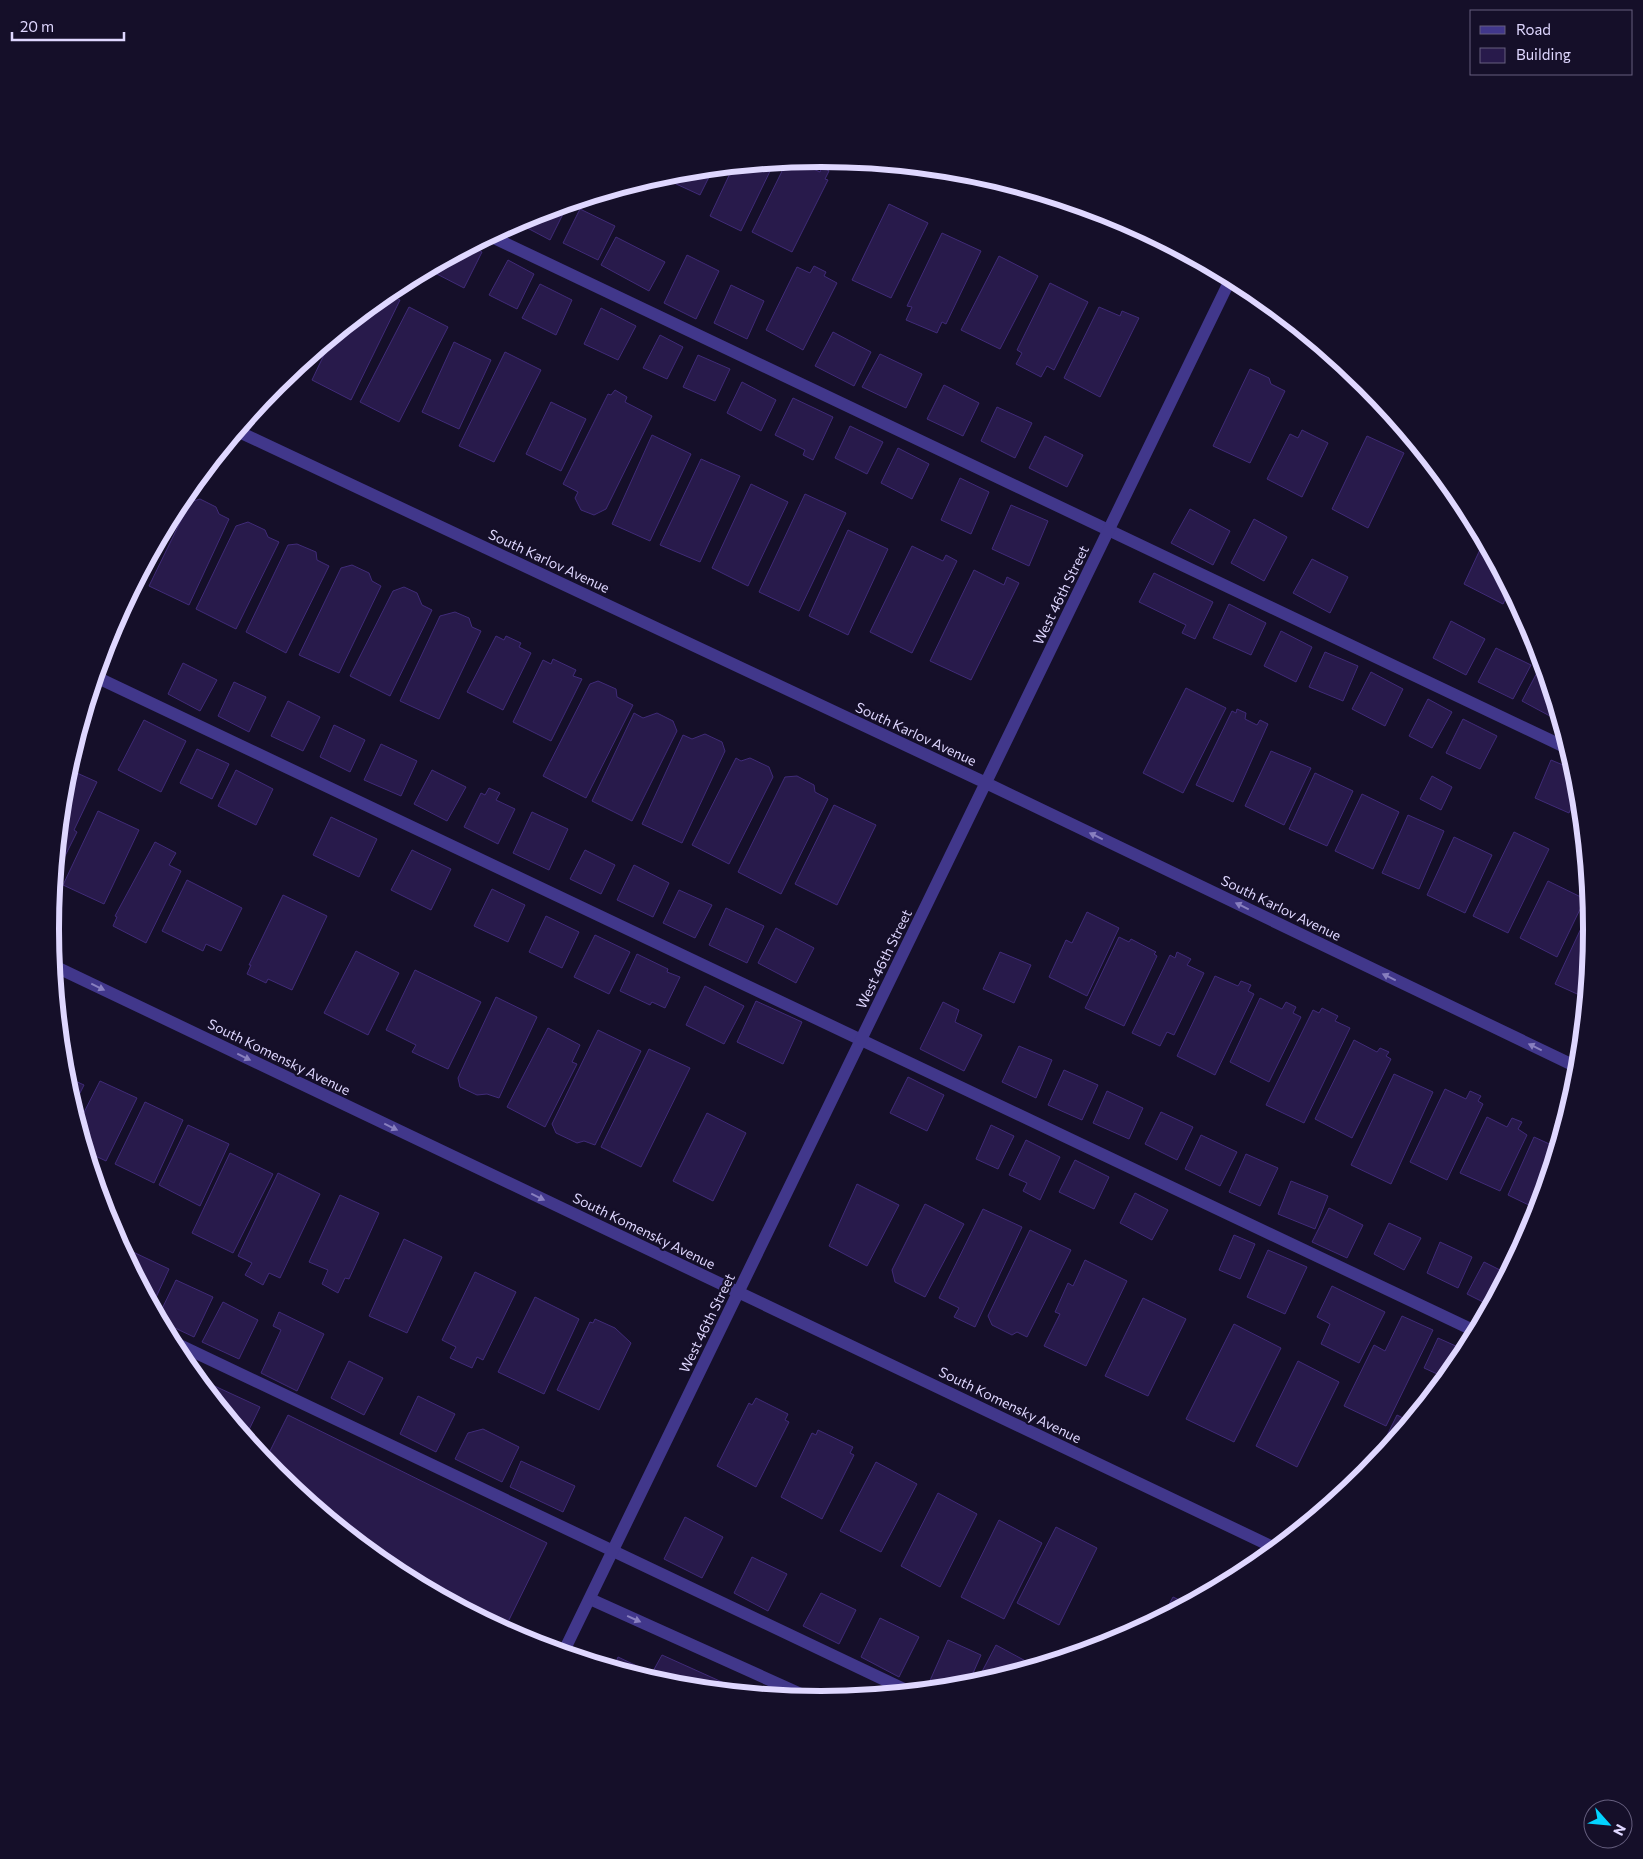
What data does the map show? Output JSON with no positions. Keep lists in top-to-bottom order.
{
  "streets": {
    "street": ["South Karlov Avenue", "West 46th Street", "South Komensky Avenue"]
  },
  "crossings": [
    ["South Karlov Avenue", "West 46th Street"],
    ["West 46th Street", "South Komensky Avenue"]
  ],
  "one_way": ["South Karlov Avenue", "South Komensky Avenue"],
  "legend": ["Road", "Building"],
  "scale_bar": "20 m",
  "north": "bottom right"
}
